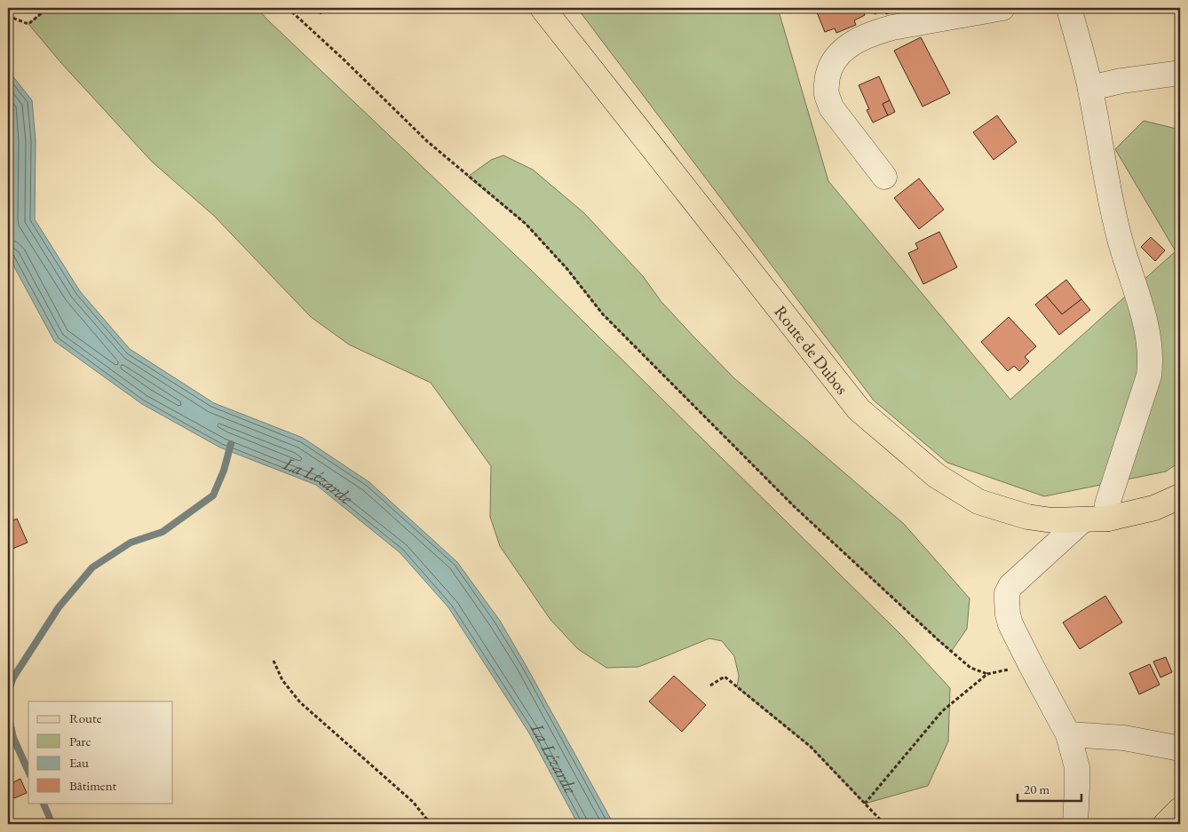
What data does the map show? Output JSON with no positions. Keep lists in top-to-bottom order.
{
  "streets": {
    "main road": ["Route de Dubos"]
  },
  "water": ["La Lézarde"],
  "legend": [
    "Route",
    "Parc",
    "Eau",
    "Bâtiment"
  ],
  "scale_bar": "20 m"
}
